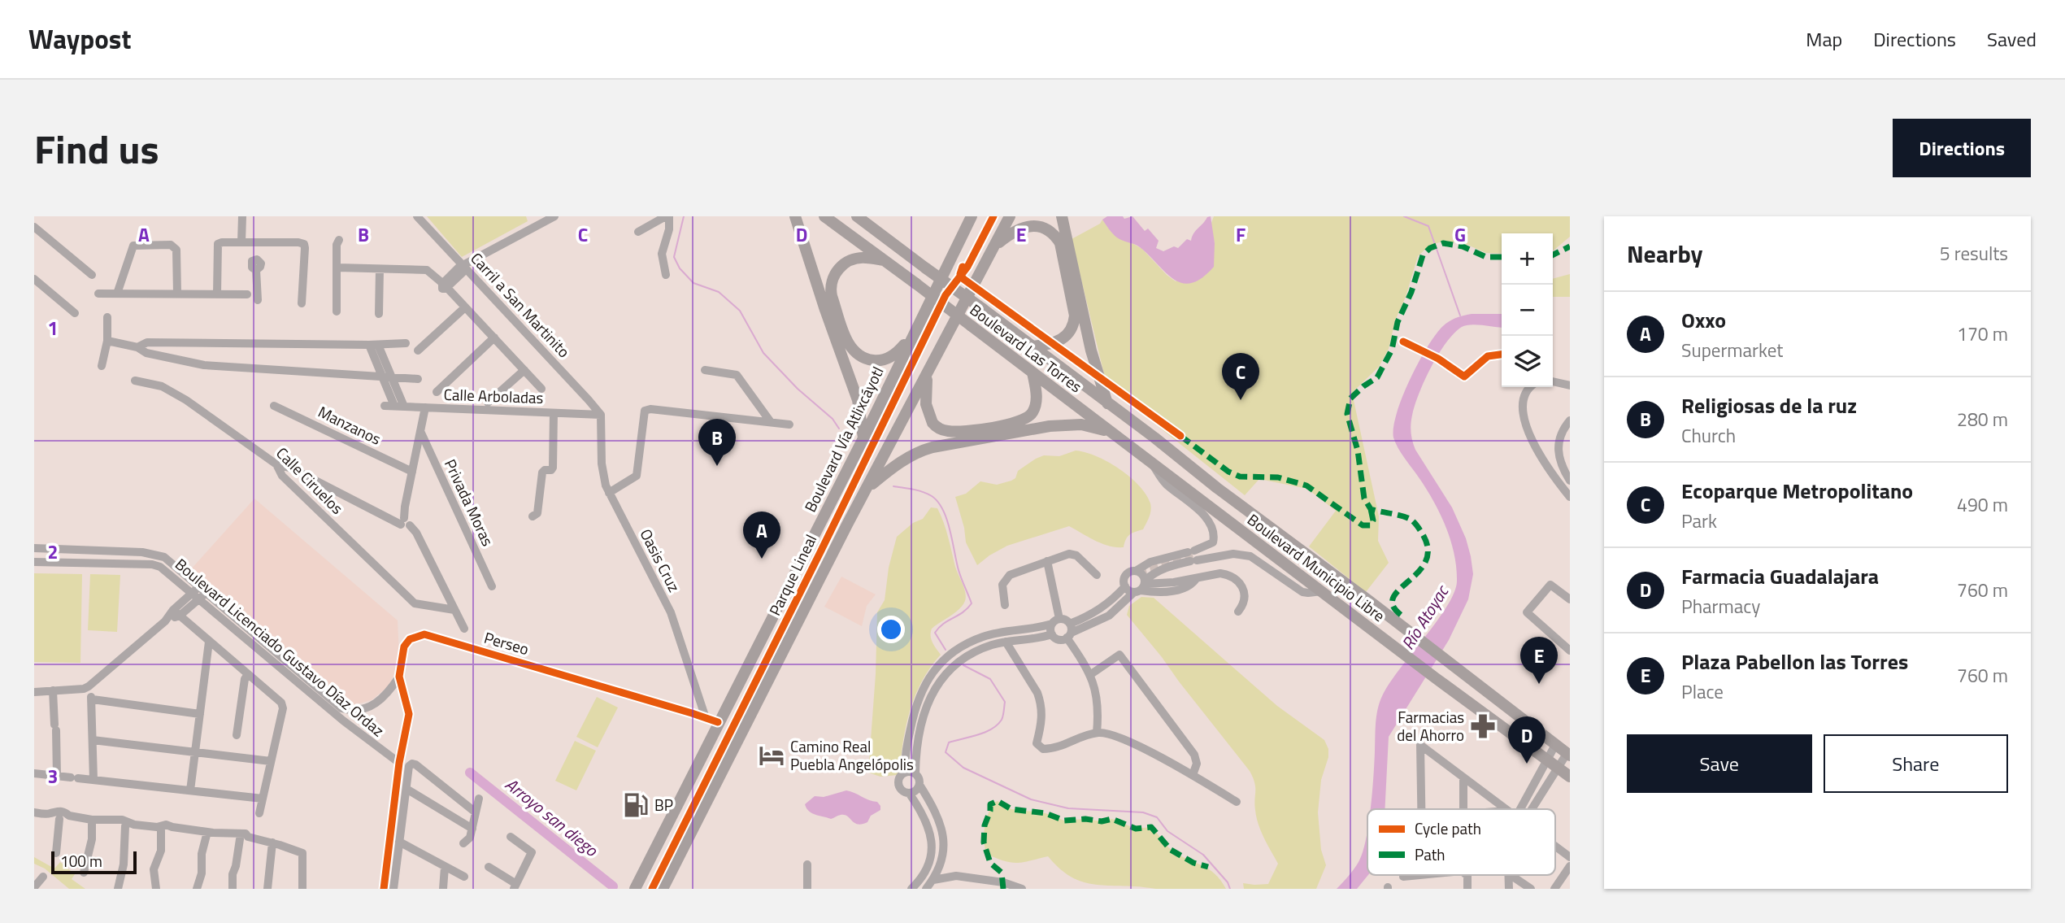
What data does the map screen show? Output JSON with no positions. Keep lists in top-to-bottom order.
{
  "streets": {
    "main road": ["Boulevard Las Torres", "Boulevard Vía Atlixcáyotl", "Boulevard Municipio Libre"],
    "street": [
      "Carril a San Martinito",
      "Calle Arboladas",
      "Manzanos",
      "Calle Ciruelos",
      "Privada Moras",
      "Oasis Cruz",
      "Perseo",
      "Boulevard Licenciado Gustavo Díaz Ordaz"
    ],
    "cycle path": ["Parque Lineal"]
  },
  "crossings": [
    ["Carril a San Martinito", "Calle Arboladas"],
    ["Carril a San Martinito", "Oasis Cruz"],
    ["Boulevard Las Torres", "Boulevard Municipio Libre"],
    ["Calle Arboladas", "Oasis Cruz"],
    ["Boulevard Vía Atlixcáyotl", "Perseo"],
    ["Oasis Cruz", "Perseo"],
    ["Perseo", "Boulevard Licenciado Gustavo Díaz Ordaz"]
  ],
  "water": ["Río Atoyac", "Arroyo san diego"],
  "places": {
    "pharmacy": ["Farmacias del Ahorro"],
    "hotel": ["Camino Real Puebla Angelópolis"],
    "fuel station": ["BP"]
  },
  "legend": ["Cycle path", "Path"],
  "scale_bar": "100 m",
  "page": {
    "header": "Waypost",
    "nav": ["Map", "Directions", "Saved"],
    "title": "Find us",
    "buttons": [
      "Directions",
      ["Save", "Share"]
    ],
    "heading": ["Nearby", "5 results"],
    "map_buttons": ["+", "−"],
    "list": [
      {
        "mark": "A",
        "name": "Oxxo",
        "note": "Supermarket",
        "value": "170 m"
      },
      {
        "mark": "B",
        "name": "Religiosas de la ruz",
        "note": "Church",
        "value": "280 m"
      },
      {
        "mark": "C",
        "name": "Ecoparque Metropolitano",
        "note": "Park",
        "value": "490 m"
      },
      {
        "mark": "D",
        "name": "Farmacia Guadalajara",
        "note": "Pharmacy",
        "value": "760 m"
      },
      {
        "mark": "E",
        "name": "Plaza Pabellon las Torres",
        "note": "Place",
        "value": "760 m"
      }
    ],
    "pins": [
      "C",
      "B",
      "A",
      "E",
      "D"
    ],
    "scale": "100 m"
  },
  "grid": {
    "columns": [
      "A",
      "B",
      "C",
      "D",
      "E",
      "F",
      "G"
    ],
    "rows": ["1", "2", "3"]
  }
}
